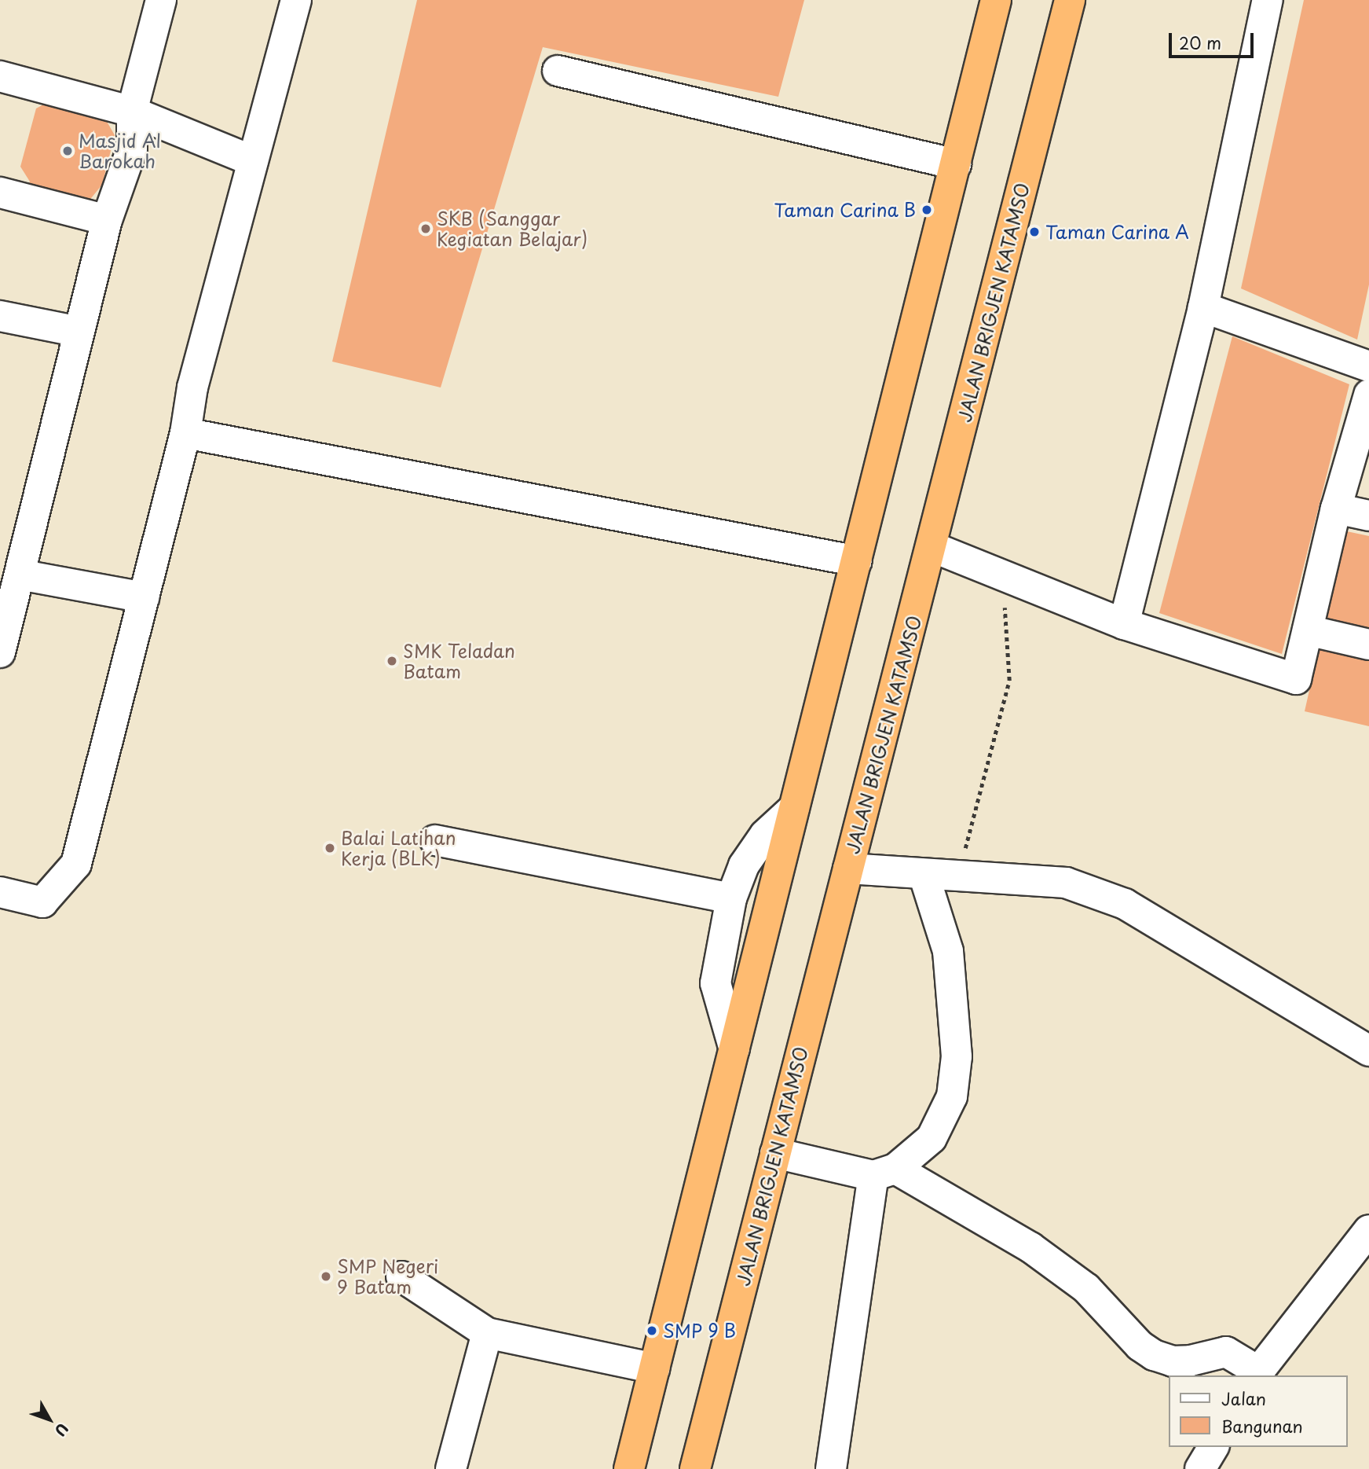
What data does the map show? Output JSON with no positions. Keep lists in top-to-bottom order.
{
  "streets": {
    "highway": ["JALAN BRIGJEN KATAMSO"]
  },
  "places": [
    "Masjid Al Barokah",
    "Taman Carina B",
    "SKB (Sanggar Kegiatan Belajar)",
    "Taman Carina A",
    "SMK Teladan Batam",
    "Balai Latihan Kerja (BLK)",
    "SMP Negeri 9 Batam",
    "SMP 9 B"
  ],
  "legend": ["Jalan", "Bangunan"],
  "scale_bar": "20 m",
  "north": "bottom right"
}
